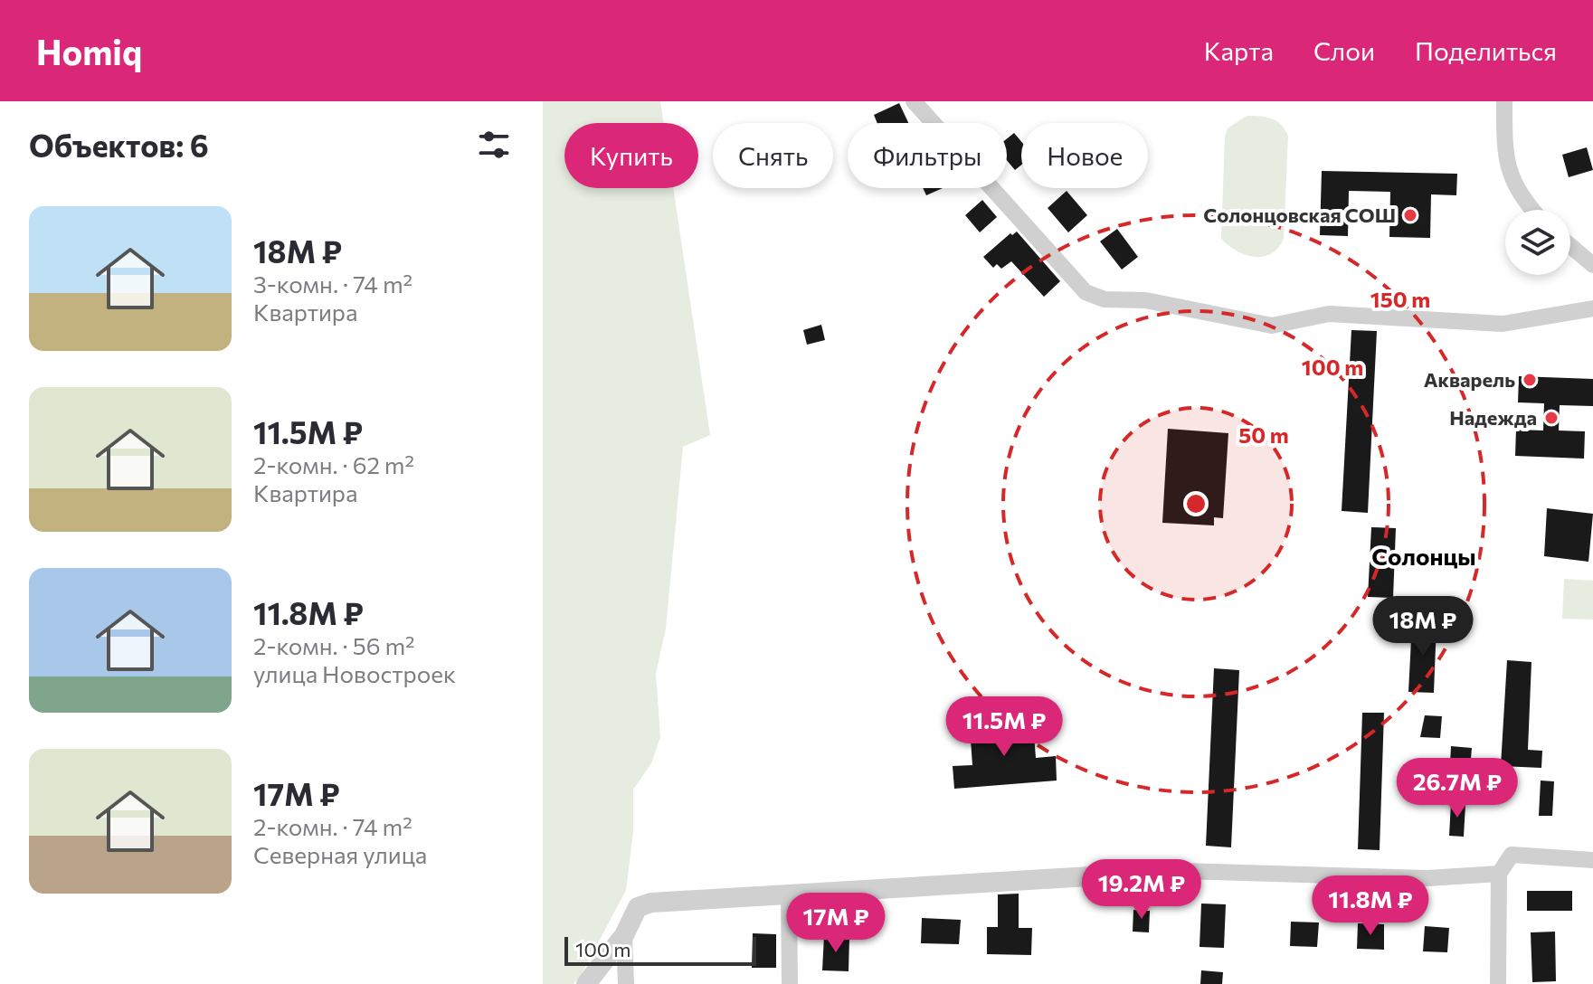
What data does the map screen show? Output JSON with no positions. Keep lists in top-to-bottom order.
{
  "districts": ["Солонцы"],
  "places": ["Солонцовская СОШ", "Акварель", "Надежда"],
  "scale_bar": "100 m",
  "page": {
    "header": "Homiq",
    "nav": ["Карта", "Слои", "Поделиться"],
    "heading": "Объектов: 6",
    "chip": [
      "Купить",
      "Снять",
      "Фильтры",
      "Новое"
    ],
    "list": [
      {
        "name": "18M ₽",
        "note": "3-комн. · 74 m² · Квартира"
      },
      {
        "name": "11.5M ₽",
        "note": "2-комн. · 62 m² · Квартира"
      },
      {
        "name": "11.8M ₽",
        "note": "2-комн. · 56 m² · улица Новостроек"
      },
      {
        "name": "17M ₽",
        "note": "2-комн. · 74 m² · Северная улица"
      }
    ],
    "price": [
      "18M ₽",
      "11.5M ₽",
      "26.7M ₽",
      "19.2M ₽",
      "11.8M ₽",
      "17M ₽"
    ],
    "scale": "100 m"
  },
  "rings": ["150 m", "100 m", "50 m"]
}
